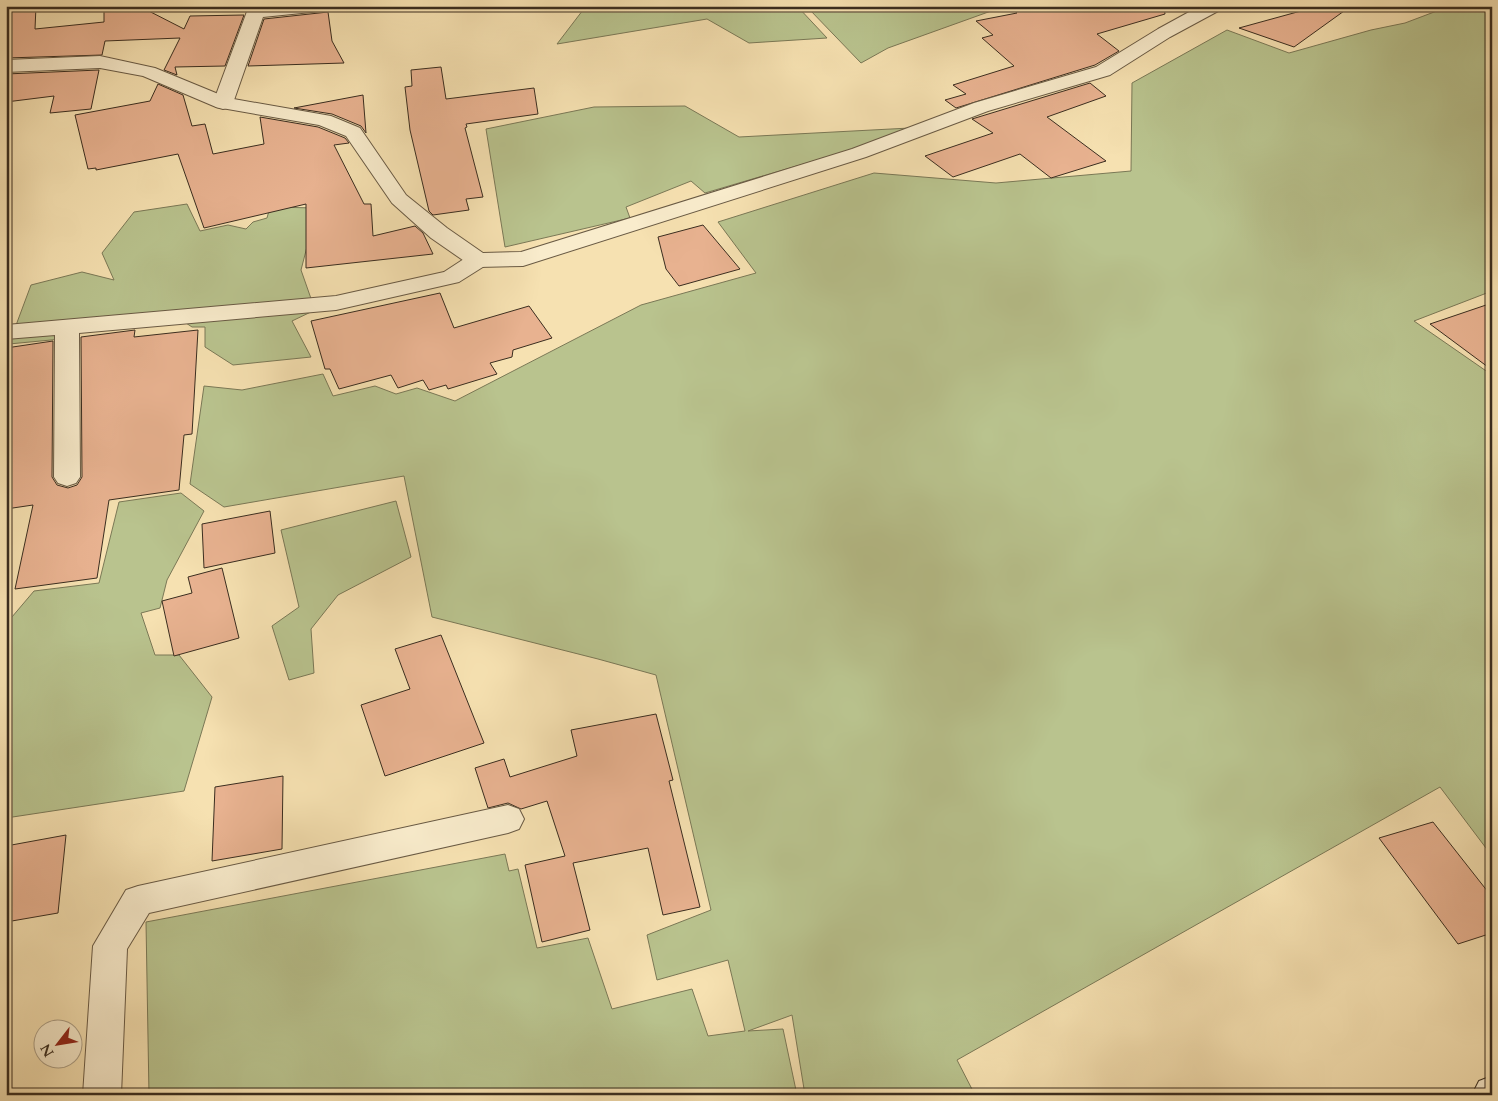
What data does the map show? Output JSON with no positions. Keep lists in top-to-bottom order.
{
  "north": "bottom left"
}
